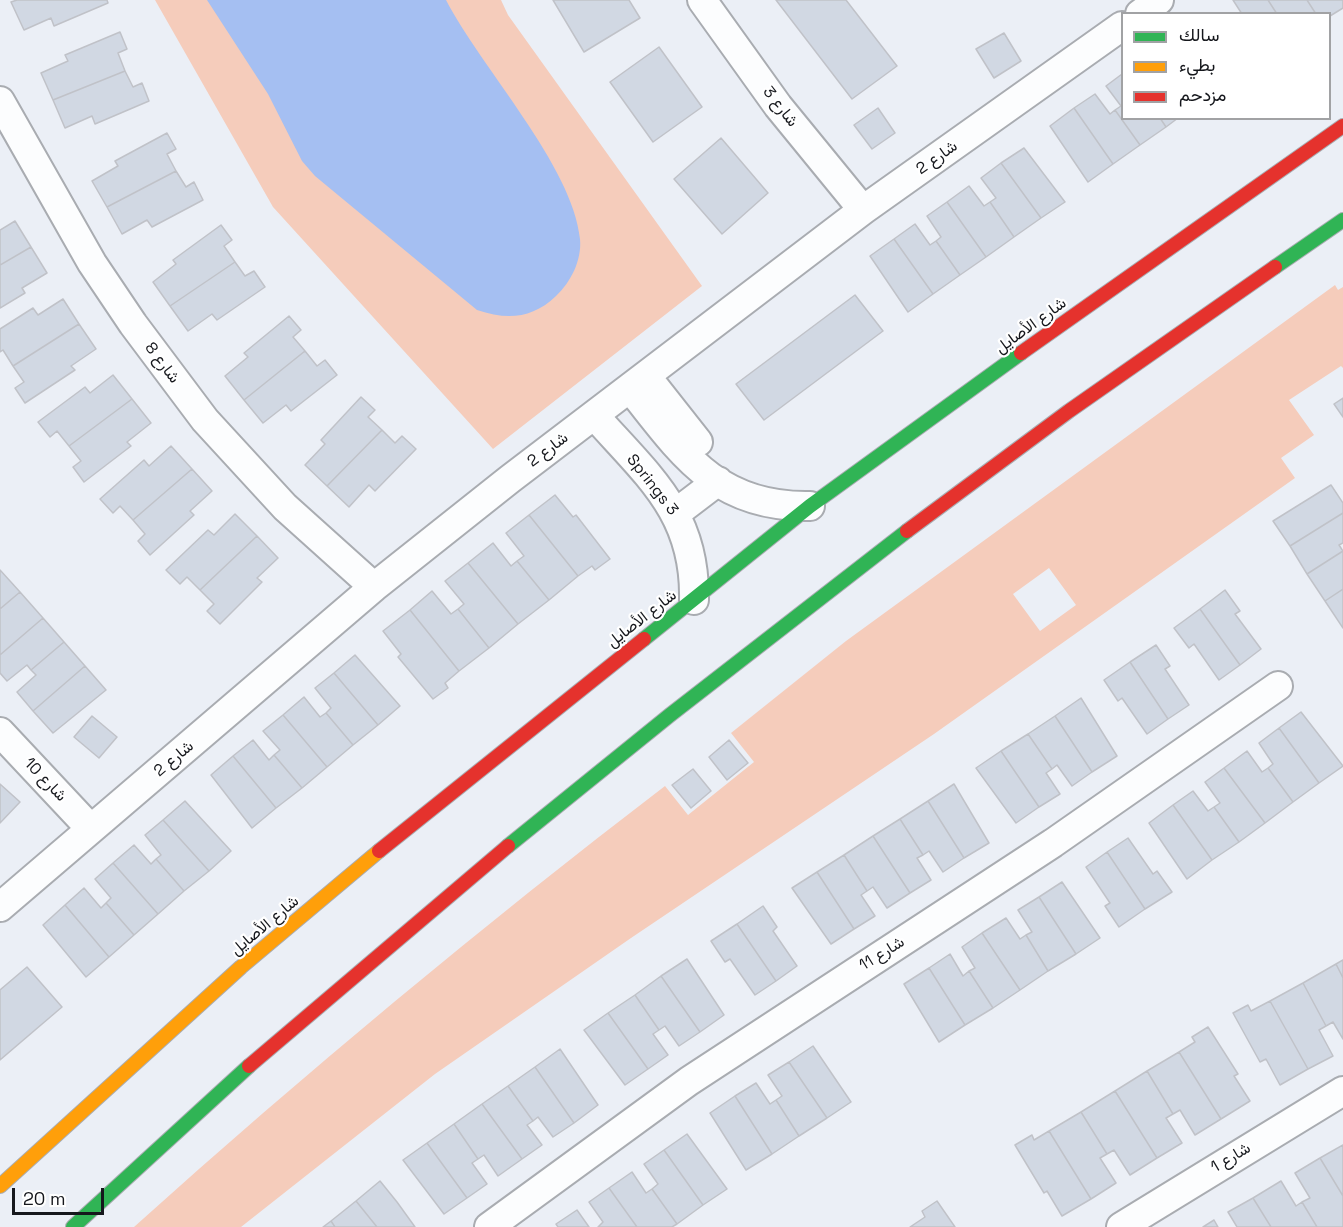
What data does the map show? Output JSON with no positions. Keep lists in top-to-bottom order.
{
  "streets": {
    "main road": ["شارع الأصايل"],
    "street": [
      "شارع 3",
      "شارع 2",
      "شارع 8",
      "Springs 3",
      "شارع 10",
      "شارع 11",
      "شارع 1"
    ]
  },
  "crossings": [
    ["شارع 3", "شارع 2"],
    ["شارع 2", "شارع 8"],
    ["شارع 2", "Springs 3"],
    ["شارع 2", "شارع 10"],
    ["شارع الأصايل", "Springs 3"]
  ],
  "legend": ["سالك", "بطيء", "مزدحم"],
  "scale_bar": "20 m"
}
